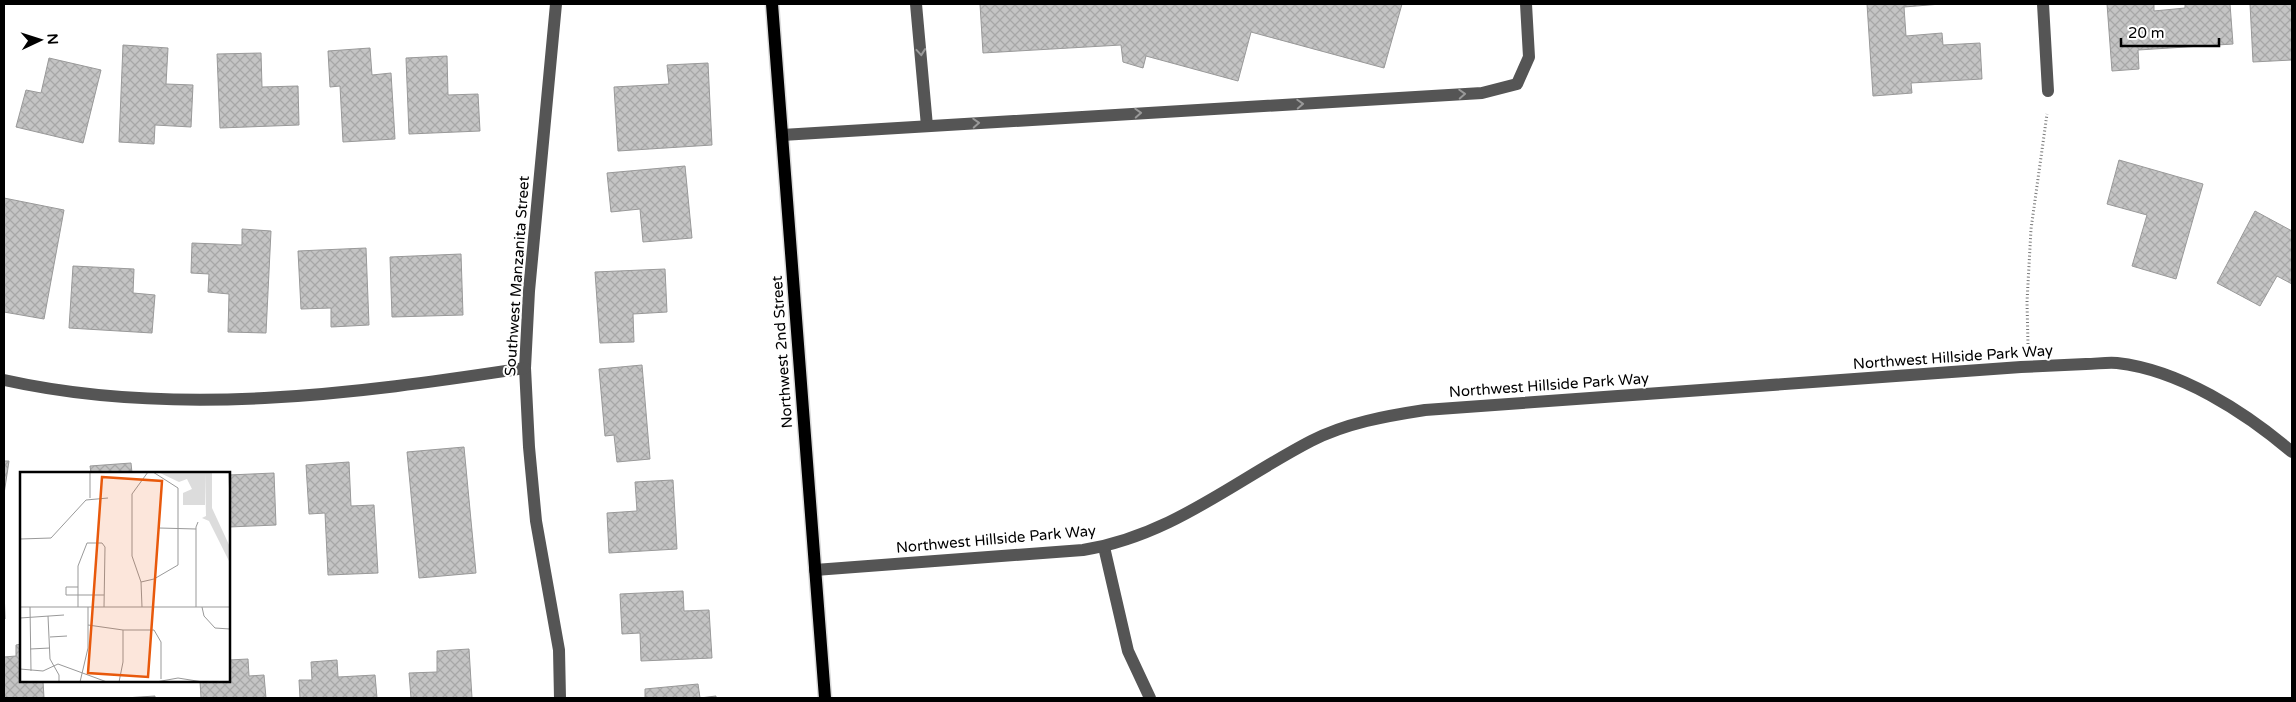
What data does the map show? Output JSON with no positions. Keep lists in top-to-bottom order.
{
  "streets": {
    "main road": ["Northwest 2nd Street"],
    "street": ["Southwest Manzanita Street", "Northwest Hillside Park Way"]
  },
  "crossings": [
    ["Northwest 2nd Street", "Northwest Hillside Park Way"]
  ],
  "scale_bar": "20 m",
  "north": "right"
}
